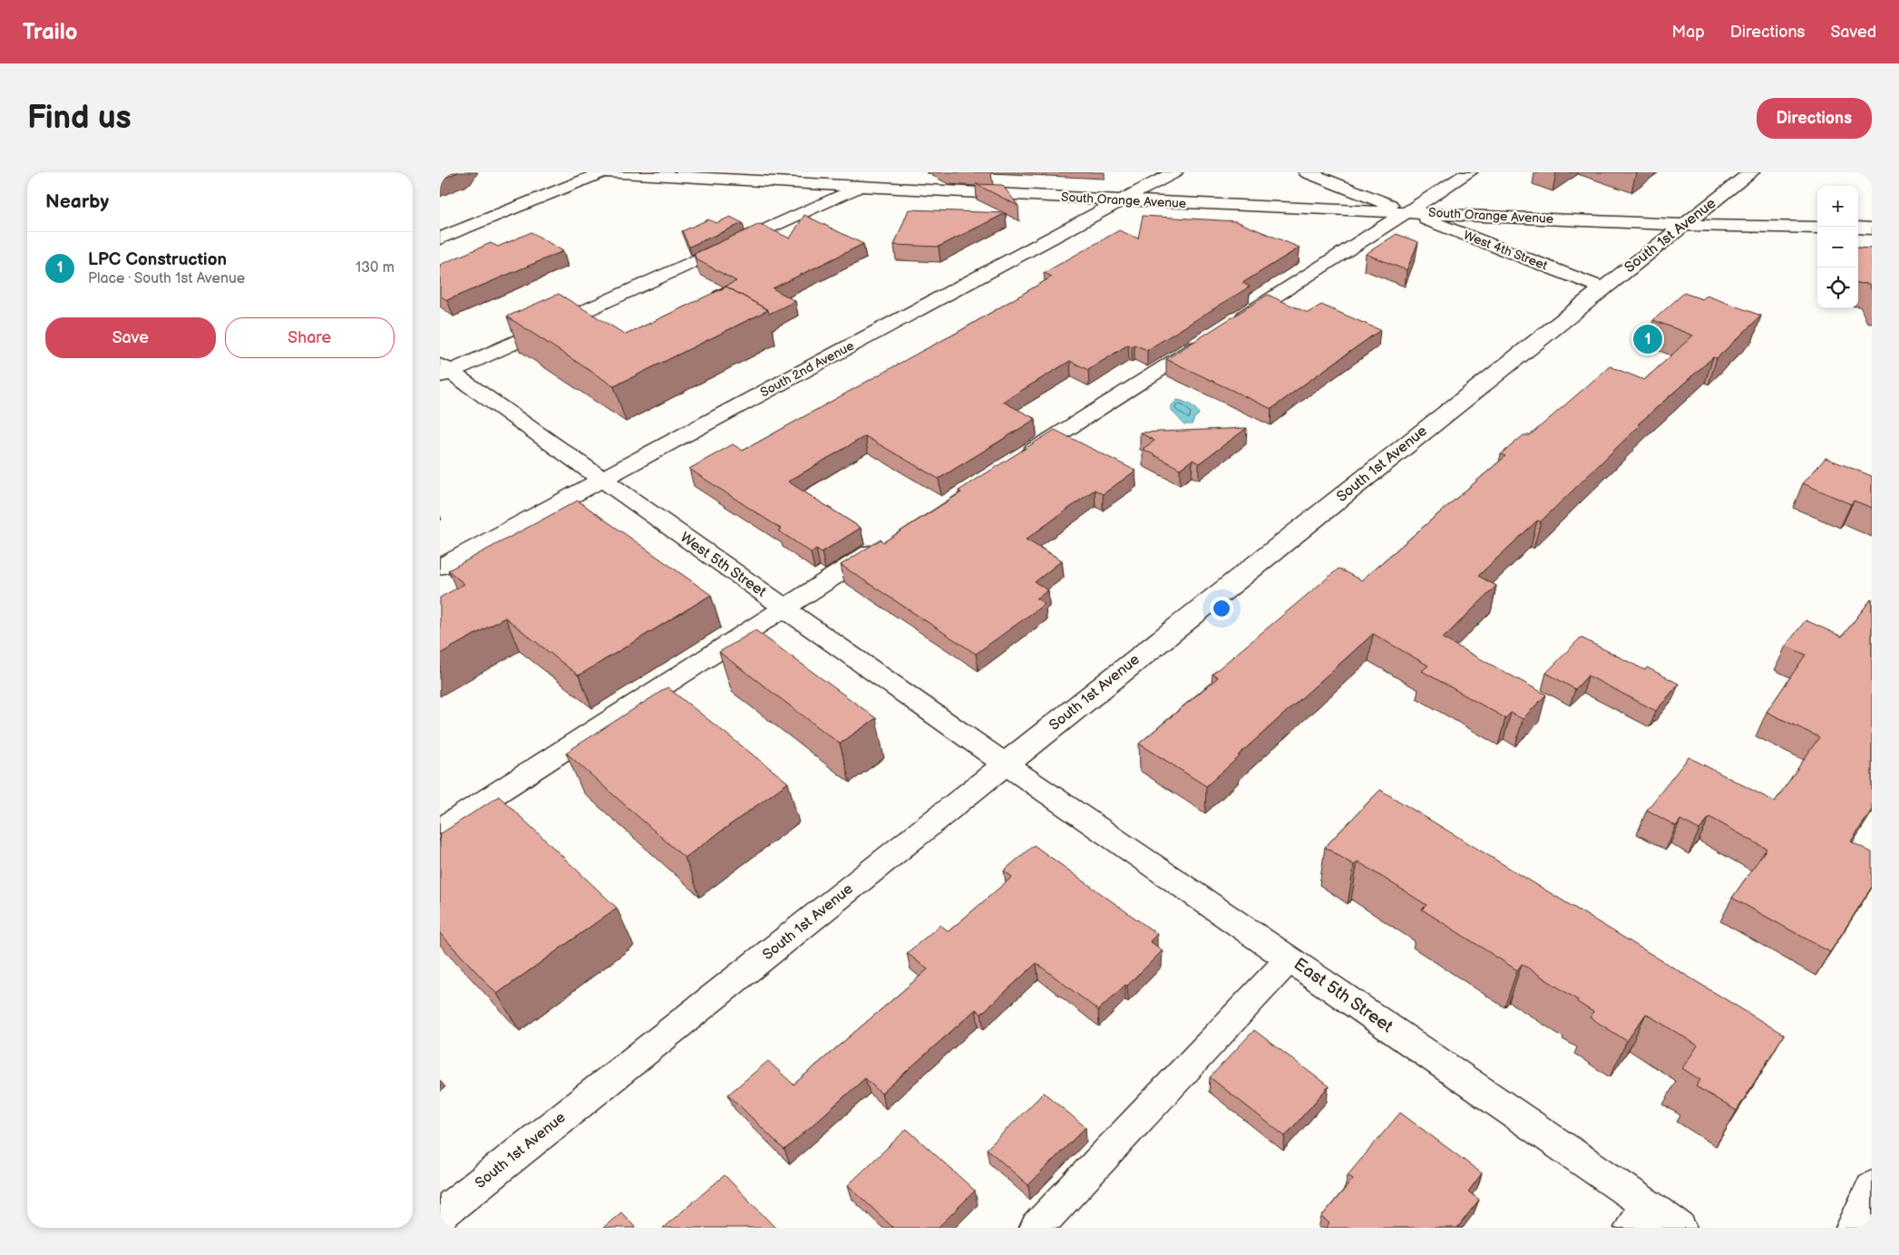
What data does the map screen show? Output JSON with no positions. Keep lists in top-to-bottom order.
{
  "streets": {
    "street": [
      "South Orange Avenue",
      "South 1st Avenue",
      "West 4th Street",
      "South 2nd Avenue",
      "West 5th Street",
      "East 5th Street"
    ]
  },
  "crossings": [
    ["South Orange Avenue", "South 1st Avenue"],
    ["South Orange Avenue", "West 4th Street"],
    ["South Orange Avenue", "South 2nd Avenue"],
    ["South 1st Avenue", "West 4th Street"],
    ["South 1st Avenue", "West 5th Street"],
    ["South 1st Avenue", "East 5th Street"],
    ["South 2nd Avenue", "West 5th Street"],
    ["West 5th Street", "East 5th Street"]
  ],
  "page": {
    "header": "Trailo",
    "nav": ["Map", "Directions", "Saved"],
    "buttons": [
      "Directions",
      ["Save", "Share"]
    ],
    "title": "Find us",
    "heading": "Nearby",
    "map_buttons": ["+", "−"],
    "list": [
      {
        "mark": "1",
        "name": "LPC Construction",
        "note": "Place · South 1st Avenue",
        "value": "130 m"
      }
    ],
    "pins": "1"
  }
}
